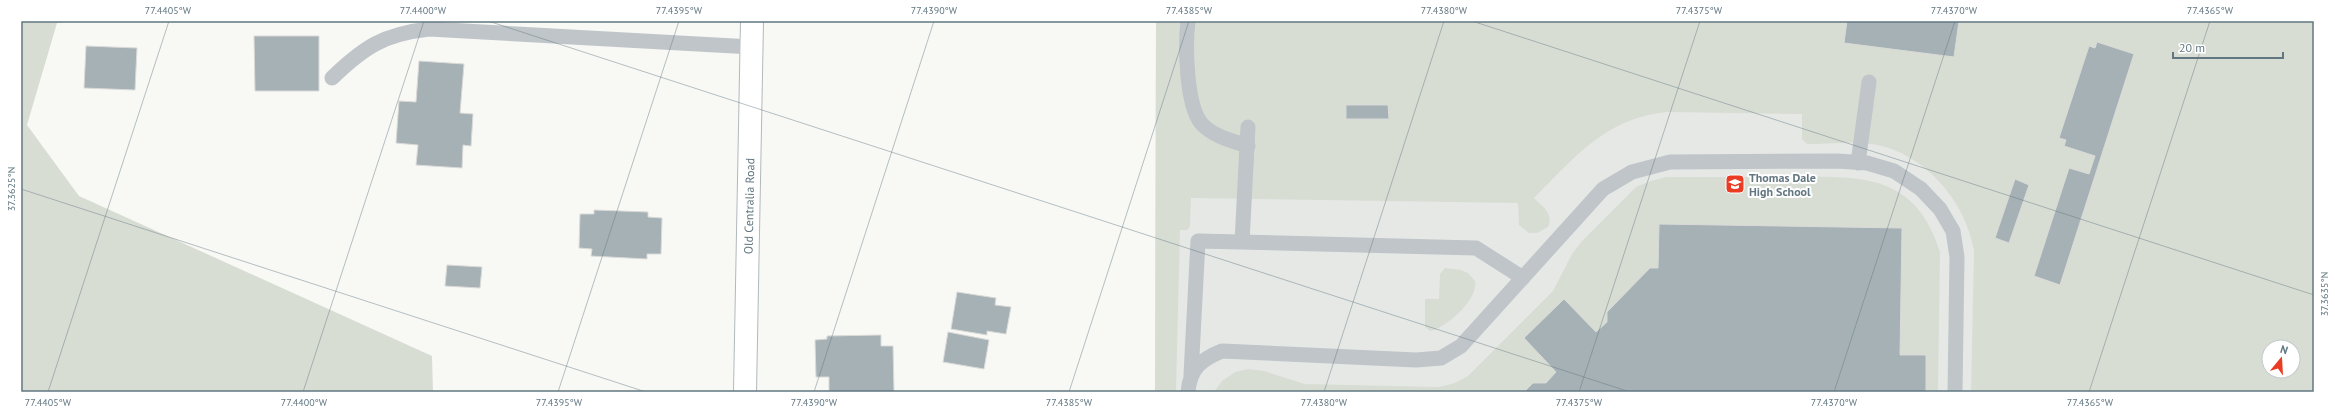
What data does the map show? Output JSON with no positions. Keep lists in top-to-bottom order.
{
  "streets": {
    "street": ["Old Centralia Road"]
  },
  "places": {
    "school or university": ["Thomas Dale High School"]
  },
  "scale_bar": "20 m",
  "north": "top",
  "coordinates": [
    "77.4405°W",
    "77.4400°W",
    "77.4395°W",
    "77.4390°W",
    "77.4385°W",
    "77.4380°W",
    "77.4375°W",
    "77.4370°W",
    "77.4365°W",
    "37.3625°N",
    "37.3635°N"
  ]
}
